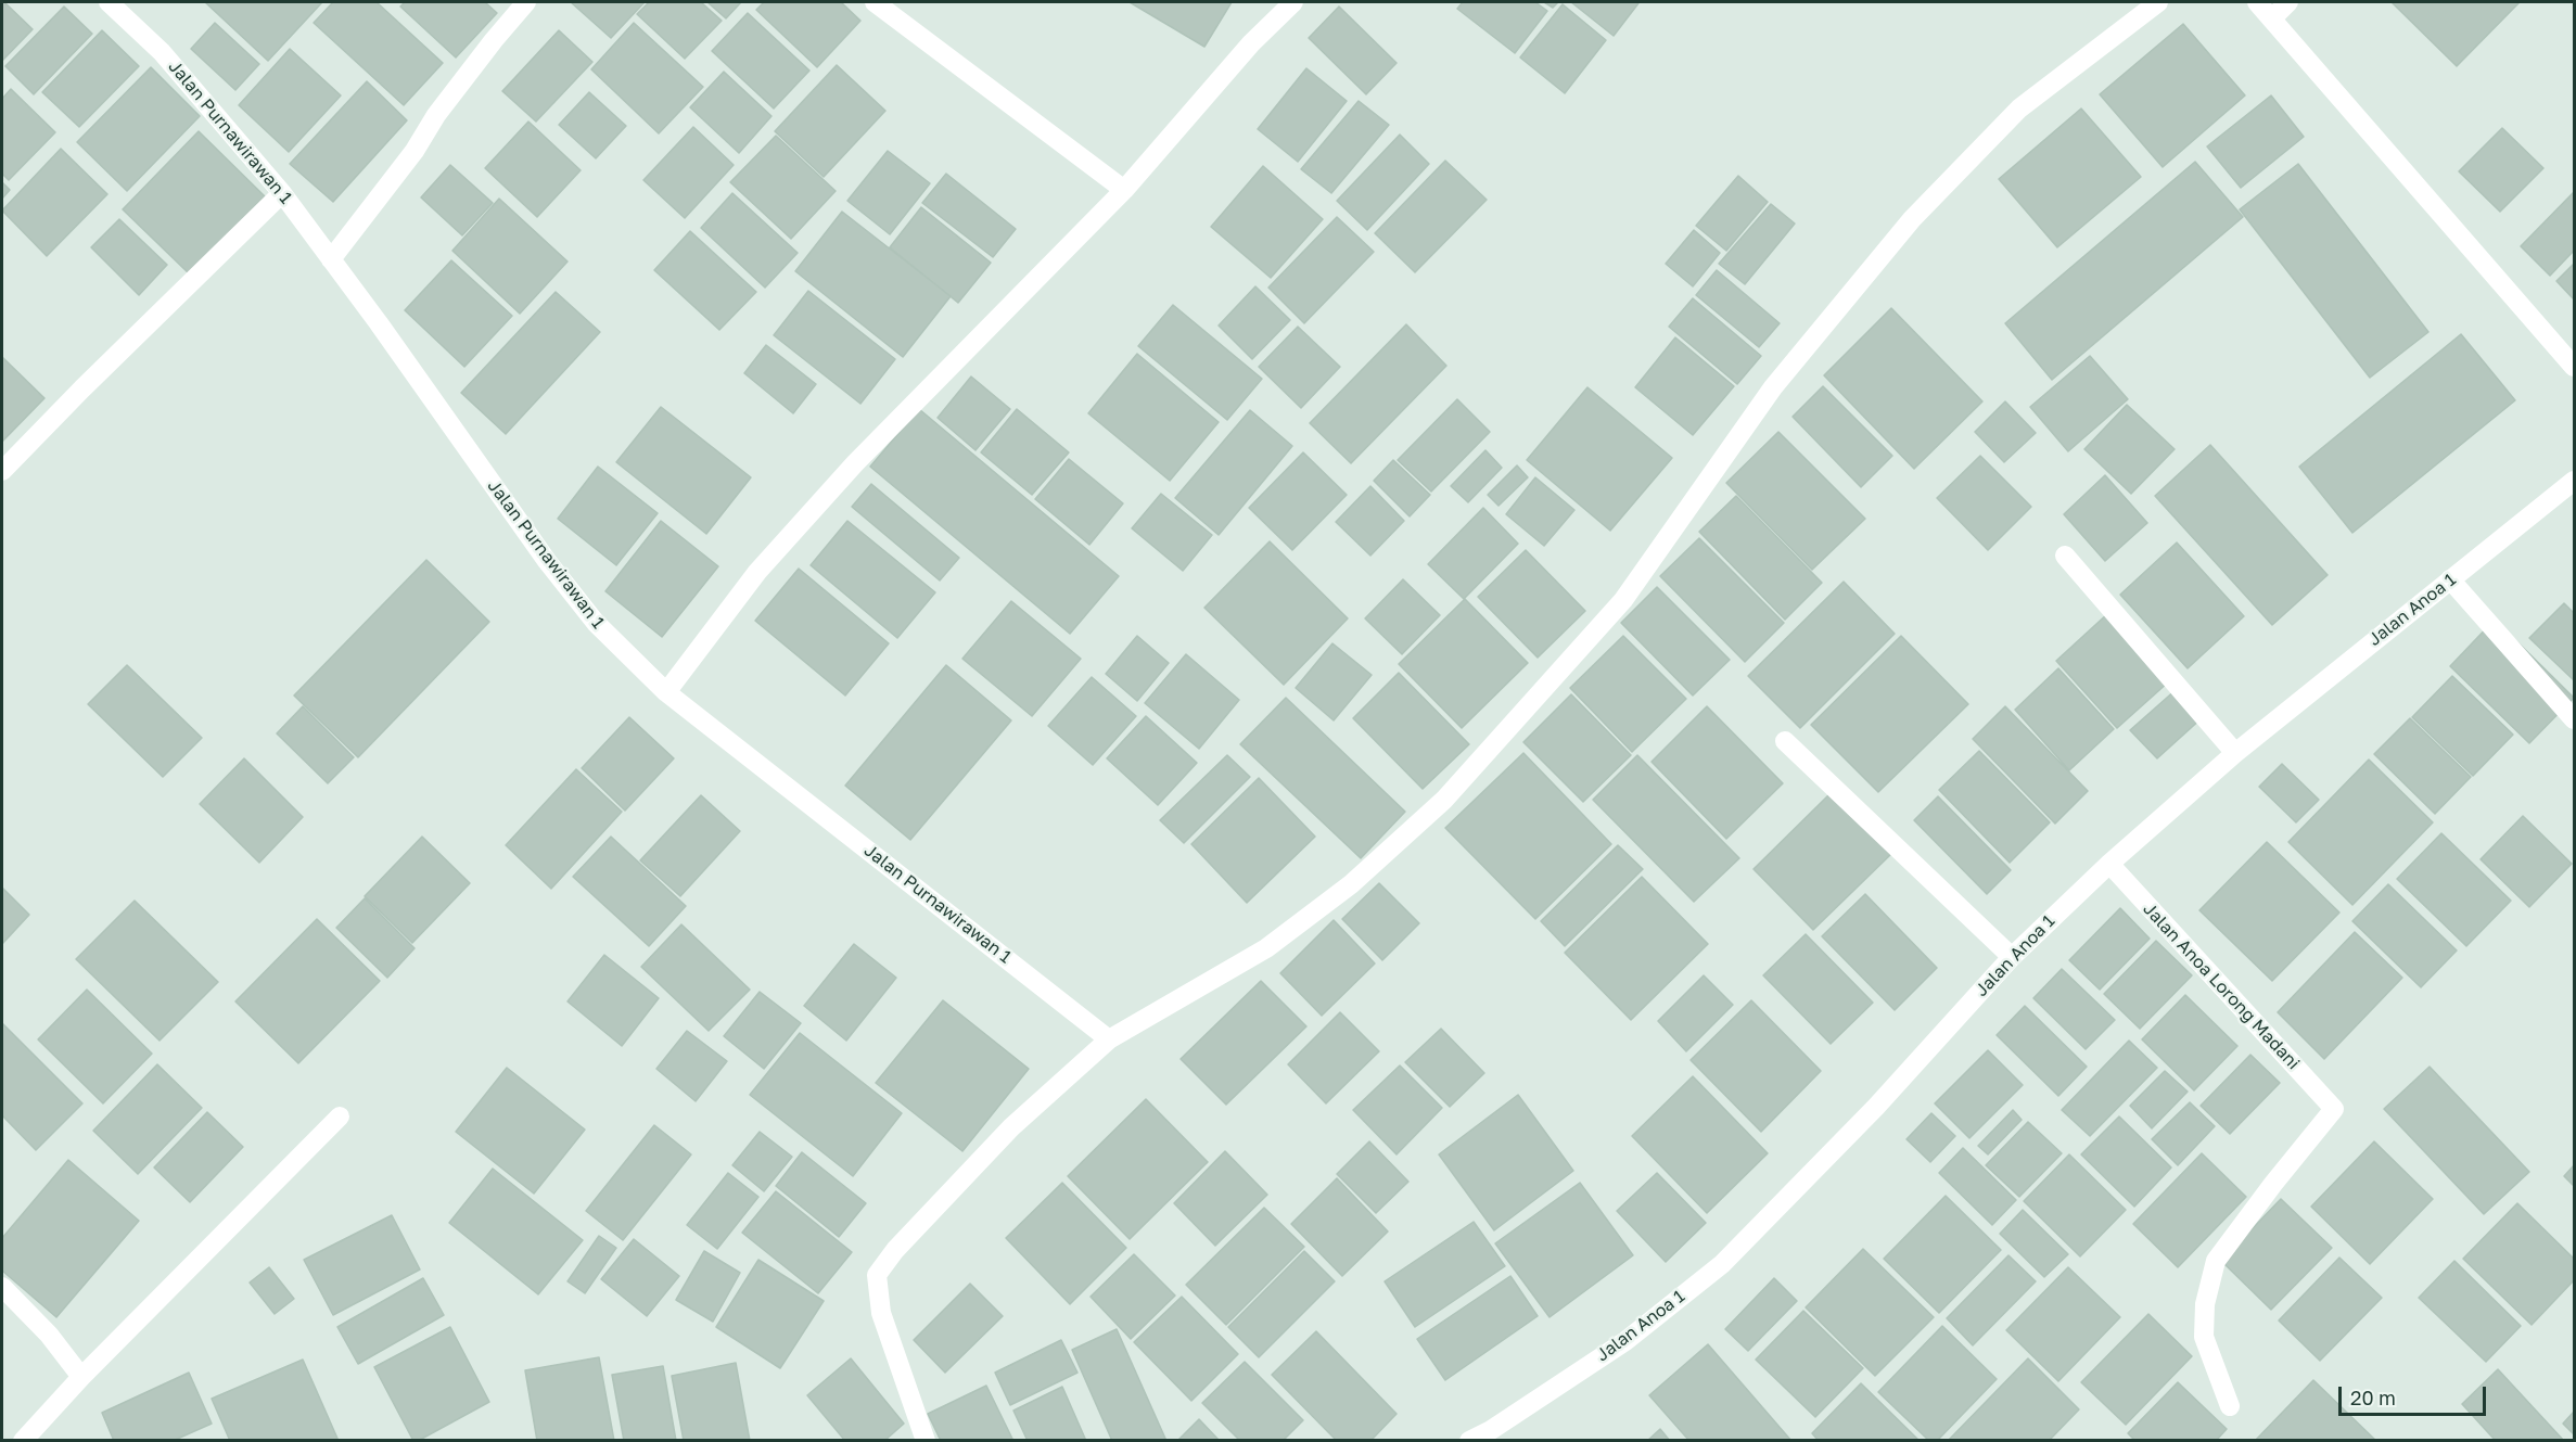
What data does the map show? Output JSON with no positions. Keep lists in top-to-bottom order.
{
  "streets": {
    "street": ["Jalan Purnawirawan 1", "Jalan Anoa 1", "Jalan Anoa Lorong Madani"]
  },
  "crossings": [
    ["Jalan Anoa 1", "Jalan Anoa Lorong Madani"]
  ],
  "scale_bar": "20 m"
}
